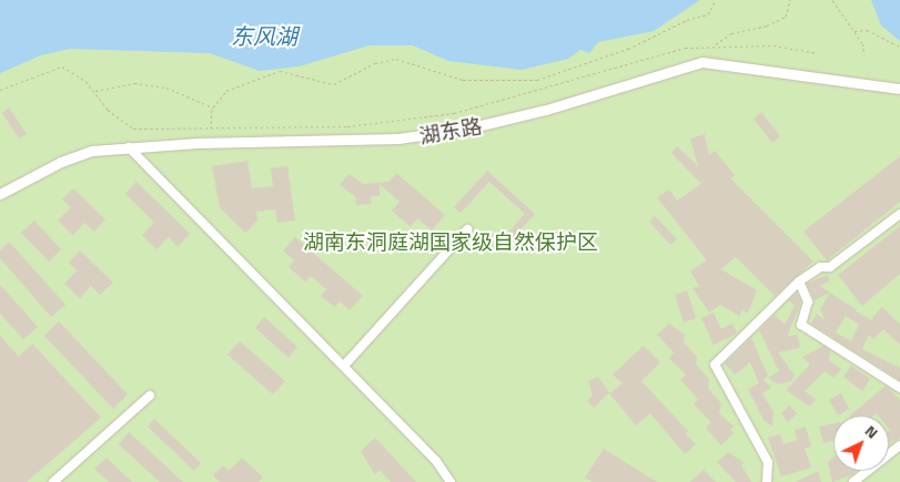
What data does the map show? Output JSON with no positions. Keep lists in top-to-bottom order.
{
  "streets": {
    "street": ["湖东路"]
  },
  "water": ["东风湖"],
  "parks": ["湖南东洞庭湖国家级自然保护区"],
  "north": "top right"
}
